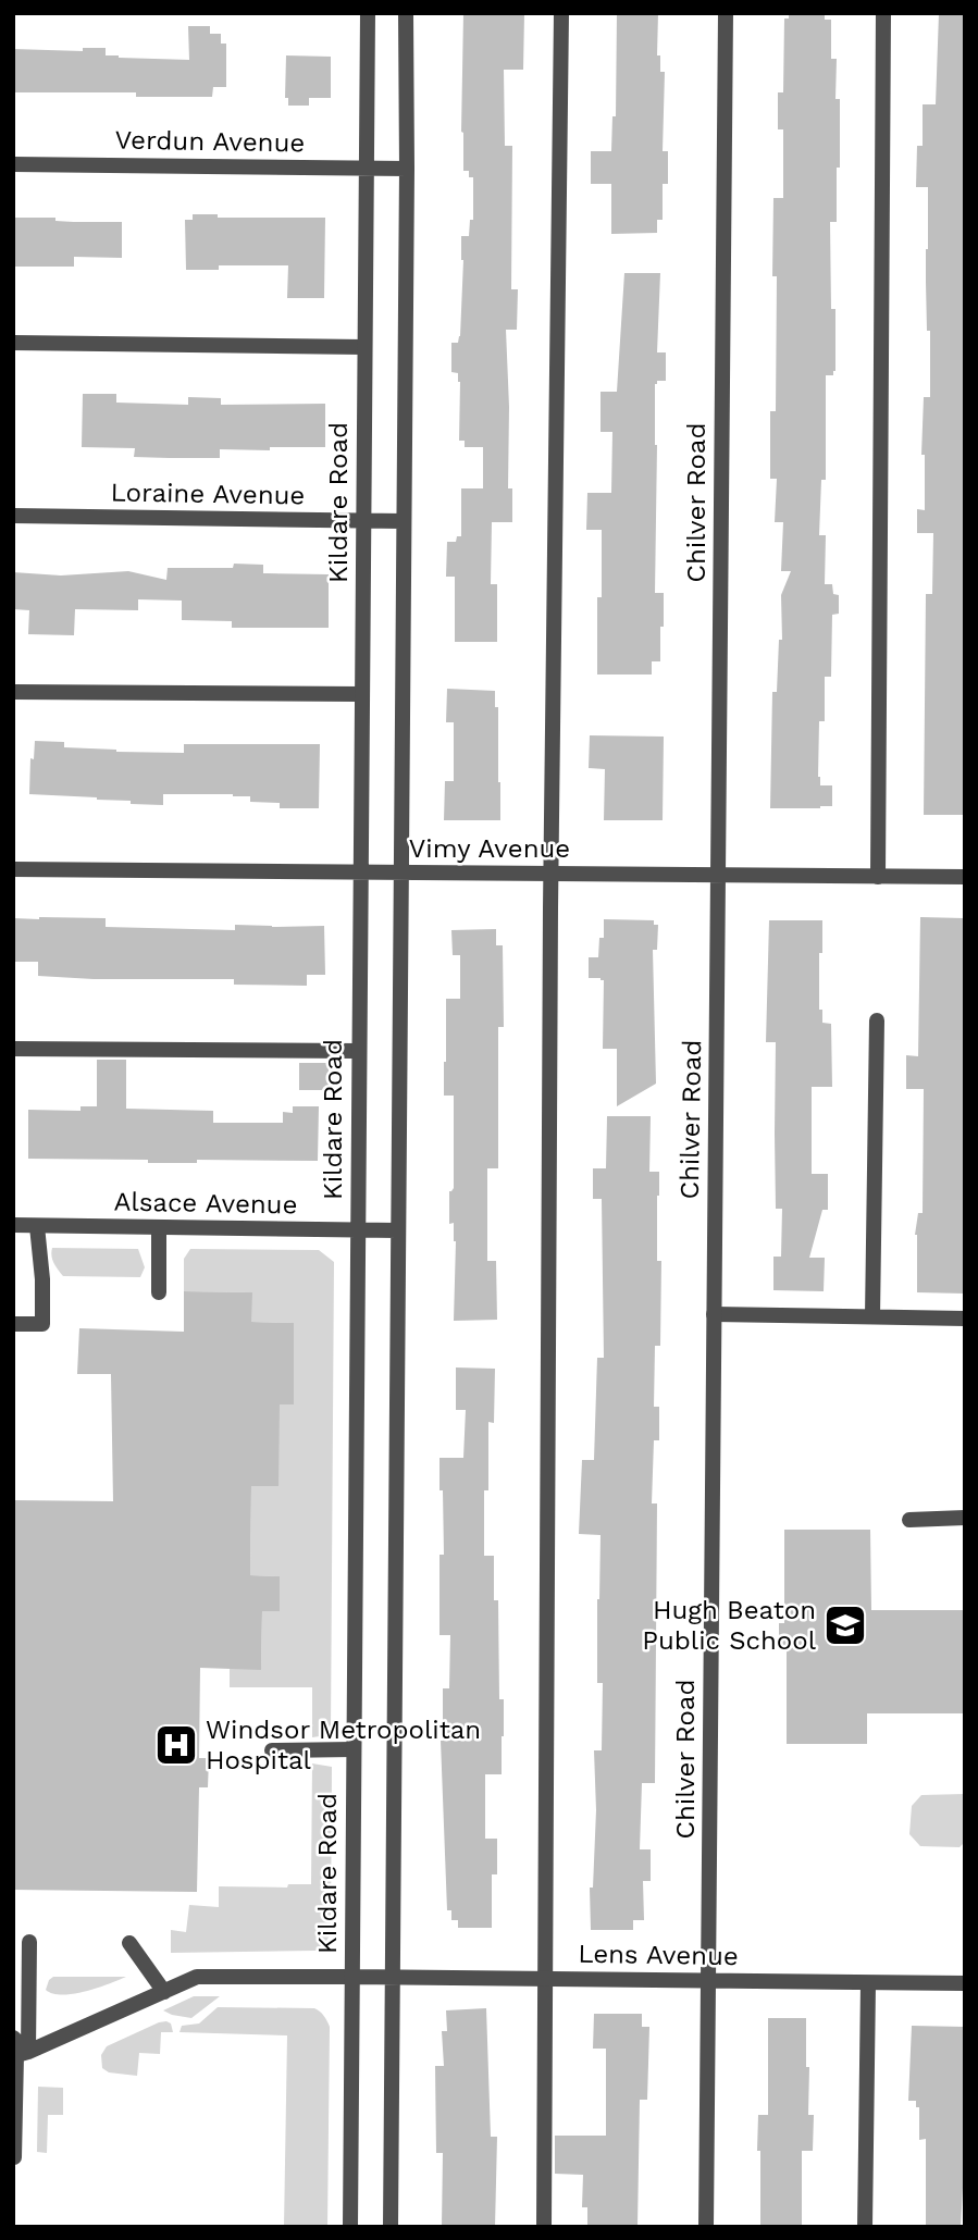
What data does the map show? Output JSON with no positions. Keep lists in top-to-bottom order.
{
  "streets": {
    "street": [
      "Verdun Avenue",
      "Loraine Avenue",
      "Kildare Road",
      "Chilver Road",
      "Vimy Avenue",
      "Alsace Avenue",
      "Lens Avenue"
    ]
  },
  "crossings": [
    ["Verdun Avenue", "Kildare Road"],
    ["Loraine Avenue", "Kildare Road"],
    ["Kildare Road", "Vimy Avenue"],
    ["Kildare Road", "Alsace Avenue"],
    ["Kildare Road", "Lens Avenue"],
    ["Chilver Road", "Vimy Avenue"],
    ["Chilver Road", "Lens Avenue"]
  ],
  "places": {
    "school or university": ["Hugh Beaton Public School"],
    "hospital": ["Windsor Metropolitan Hospital"]
  }
}
